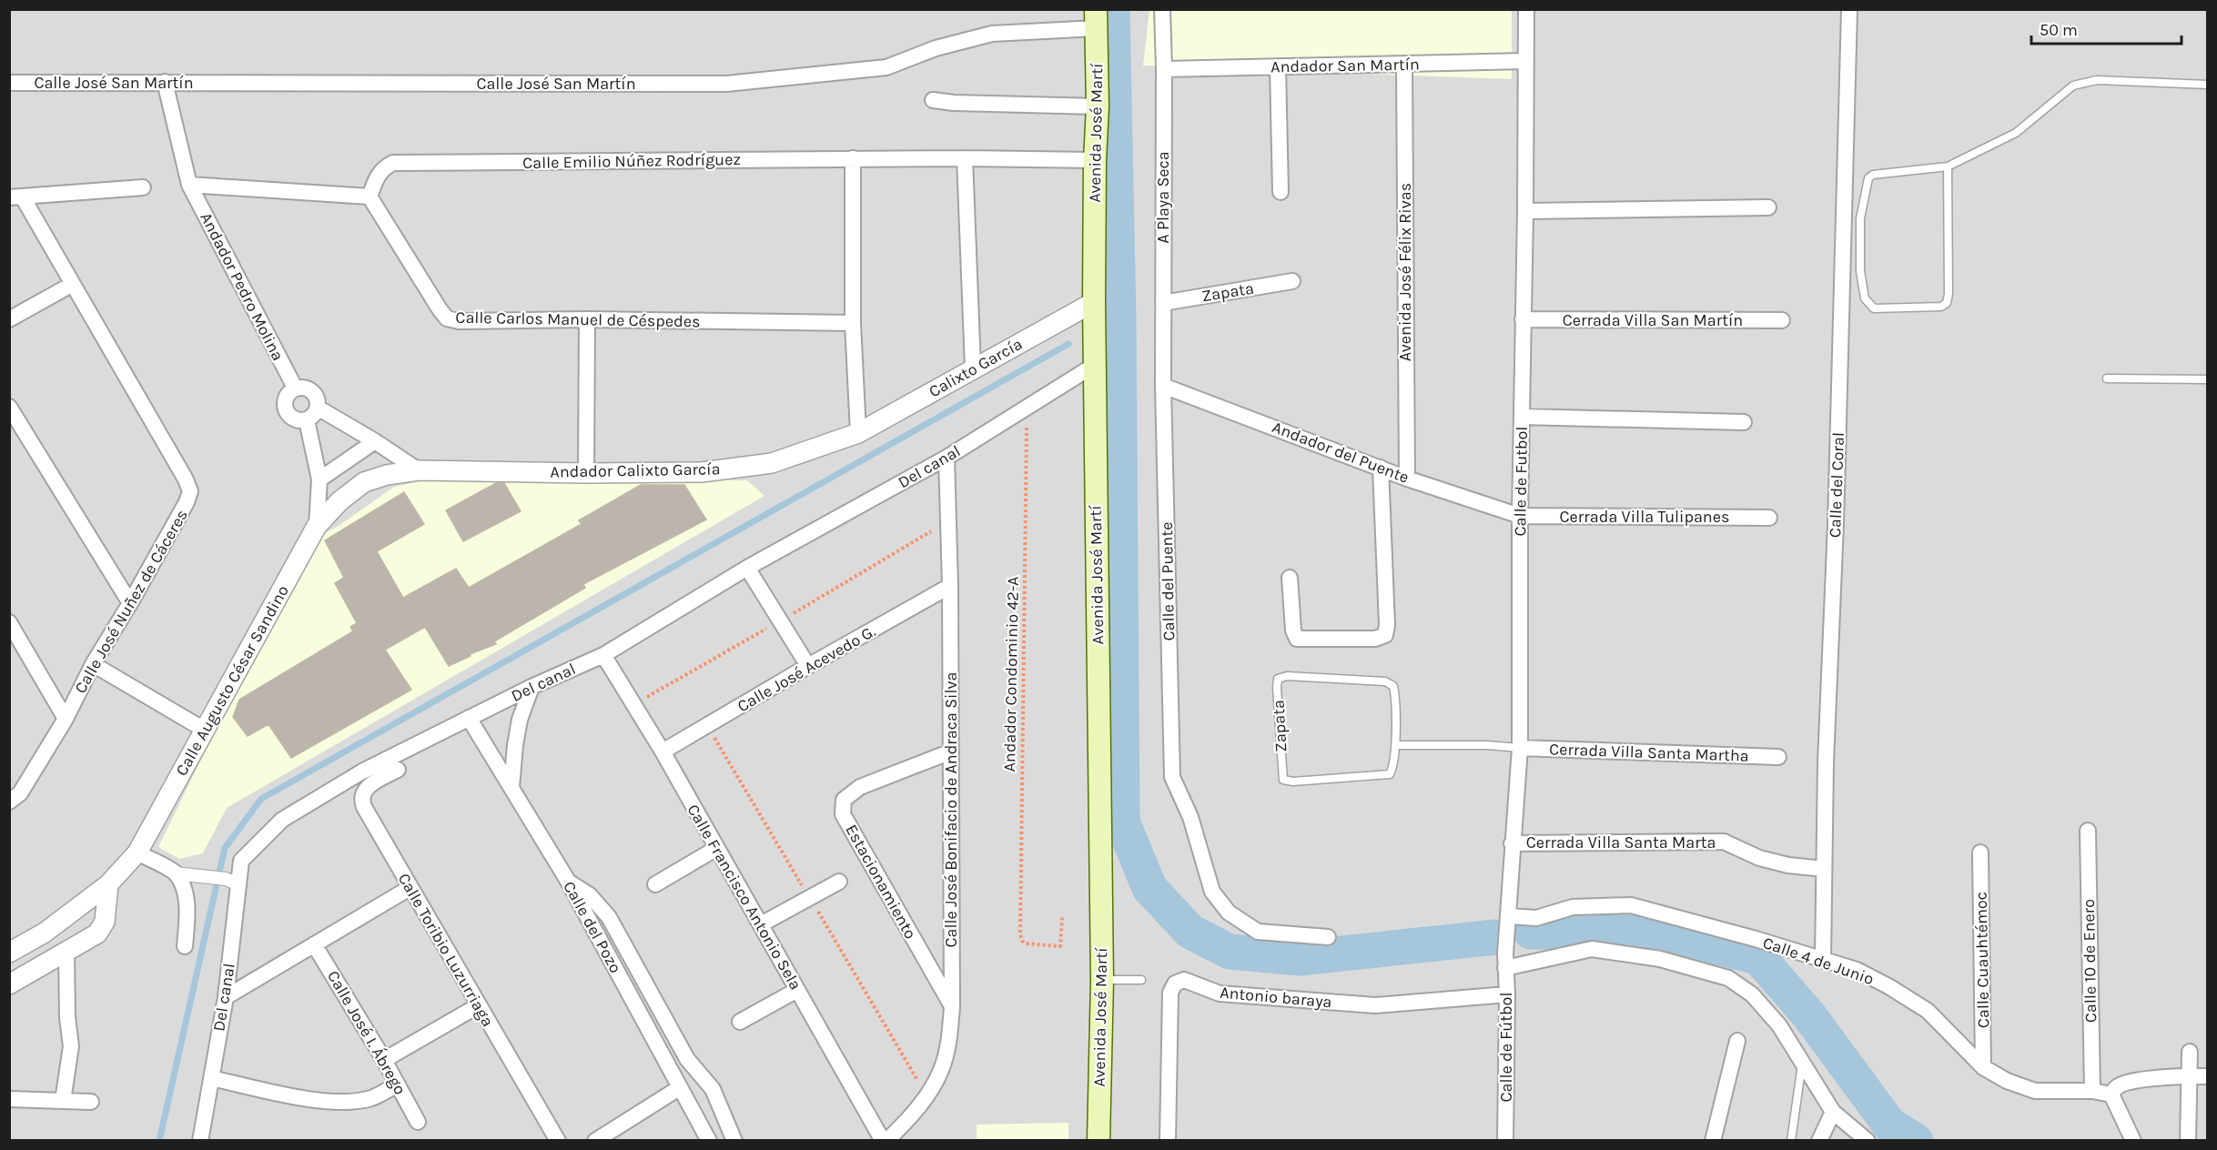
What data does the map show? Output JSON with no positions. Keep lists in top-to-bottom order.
{
  "streets": {
    "main road": ["Avenida José Martí"],
    "street": [
      "Andador San Martín",
      "Calle José San Martín",
      "Calle Emilio Núñez Rodríguez",
      "A Playa Seca",
      "Avenida José Félix Rivas",
      "Andador Pedro Molina",
      "Zapata",
      "Calle Carlos Manuel de Céspedes",
      "Cerrada Villa San Martín",
      "Calixto García",
      "Andador del Puente",
      "Del canal",
      "Andador Calixto García",
      "Calle de Futbol",
      "Calle del Coral",
      "Cerrada Villa Tulipanes",
      "Calle del Puente",
      "Calle José Nuñez de Cáceres",
      "Calle José Acevedo G.",
      "Calle Augusto César Sandino",
      "Cerrada Villa Santa Martha",
      "Calle José Bonifacio de Andraca Silva",
      "Cerrada Villa Santa Marta",
      "Estacionamiento",
      "Calle Francisco Antonio Sela",
      "Calle del Pozo",
      "Calle Toribio Luzurriaga",
      "Calle Cuauhtémoc",
      "Calle 4 de Junio",
      "Calle 10 de Enero",
      "Antonio baraya",
      "Calle José I. Ábrego",
      "Calle de Fútbol"
    ],
    "path": ["Andador Condominio 42-A"]
  },
  "crossings": [
    ["Andador San Martín", "A Playa Seca"],
    ["Andador San Martín", "Avenida José Félix Rivas"],
    ["Andador San Martín", "Calle de Futbol"],
    ["Calle José San Martín", "Avenida José Martí"],
    ["Calle José San Martín", "Andador Pedro Molina"],
    ["Avenida José Martí", "Calle Emilio Núñez Rodríguez"],
    ["Avenida José Martí", "Calixto García"],
    ["Avenida José Martí", "Del canal"],
    ["Calle Emilio Núñez Rodríguez", "Calle Carlos Manuel de Céspedes"],
    ["A Playa Seca", "Zapata"],
    ["A Playa Seca", "Andador del Puente"],
    ["A Playa Seca", "Calle del Puente"],
    ["Avenida José Félix Rivas", "Andador del Puente"],
    ["Cerrada Villa San Martín", "Calle de Futbol"],
    ["Calixto García", "Andador Calixto García"],
    ["Andador del Puente", "Calle de Futbol"],
    ["Andador del Puente", "Cerrada Villa Tulipanes"],
    ["Andador del Puente", "Calle del Puente"],
    ["Del canal", "Andador Condominio 42-A"],
    ["Del canal", "Calle José Bonifacio de Andraca Silva"],
    ["Del canal", "Calle Francisco Antonio Sela"],
    ["Del canal", "Calle del Pozo"],
    ["Andador Calixto García", "Calle Augusto César Sandino"],
    ["Calle de Futbol", "Cerrada Villa Tulipanes"],
    ["Calle de Futbol", "Cerrada Villa Santa Martha"],
    ["Calle de Futbol", "Cerrada Villa Santa Marta"],
    ["Calle de Futbol", "Calle 4 de Junio"],
    ["Calle de Futbol", "Calle de Fútbol"],
    ["Calle del Coral", "Cerrada Villa Santa Marta"],
    ["Calle del Coral", "Calle 4 de Junio"],
    ["Calle José Acevedo G.", "Calle José Bonifacio de Andraca Silva"],
    ["Calle José Acevedo G.", "Calle Francisco Antonio Sela"],
    ["Calle José Bonifacio de Andraca Silva", "Estacionamiento"],
    ["Calle José Bonifacio de Andraca Silva", "Calle Francisco Antonio Sela"],
    ["Calle Cuauhtémoc", "Calle 4 de Junio"],
    ["Calle 4 de Junio", "Calle 10 de Enero"],
    ["Antonio baraya", "Calle de Fútbol"]
  ],
  "scale_bar": "50 m"
}
